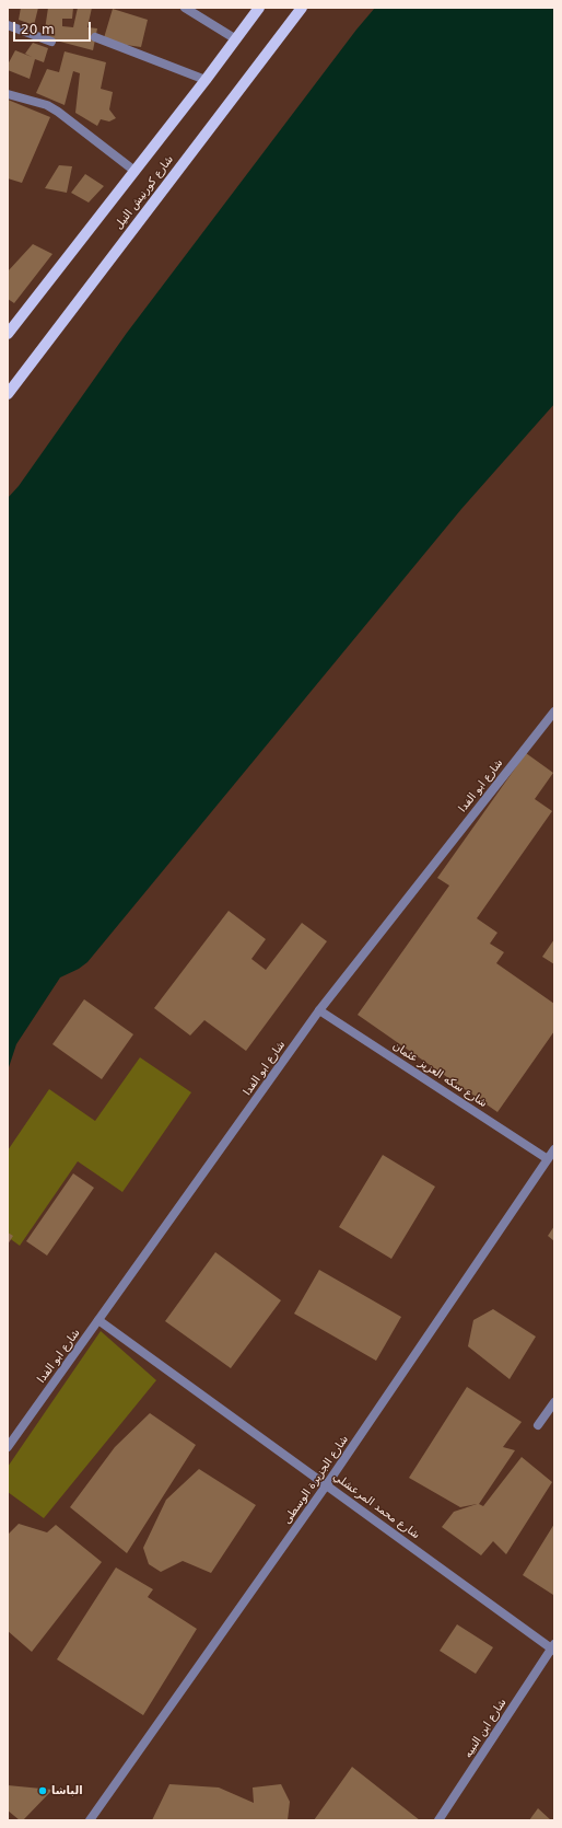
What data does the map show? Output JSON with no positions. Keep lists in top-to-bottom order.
{
  "streets": {
    "main road": ["شارع كورنيش النيل"],
    "street": [
      "شارع ابو الفدا",
      "شارع سكه العزيز عثمان",
      "شارع الجزيرة الوسطى",
      "شارع محمد المرعشلي",
      "شارع ابن النبيه"
    ]
  },
  "crossings": [
    ["شارع ابو الفدا", "شارع سكه العزيز عثمان"],
    ["شارع ابو الفدا", "شارع محمد المرعشلي"],
    ["شارع سكه العزيز عثمان", "شارع الجزيرة الوسطى"],
    ["شارع الجزيرة الوسطى", "شارع محمد المرعشلي"],
    ["شارع محمد المرعشلي", "شارع ابن النبيه"]
  ],
  "places": ["الباشا"],
  "scale_bar": "20 m"
}
